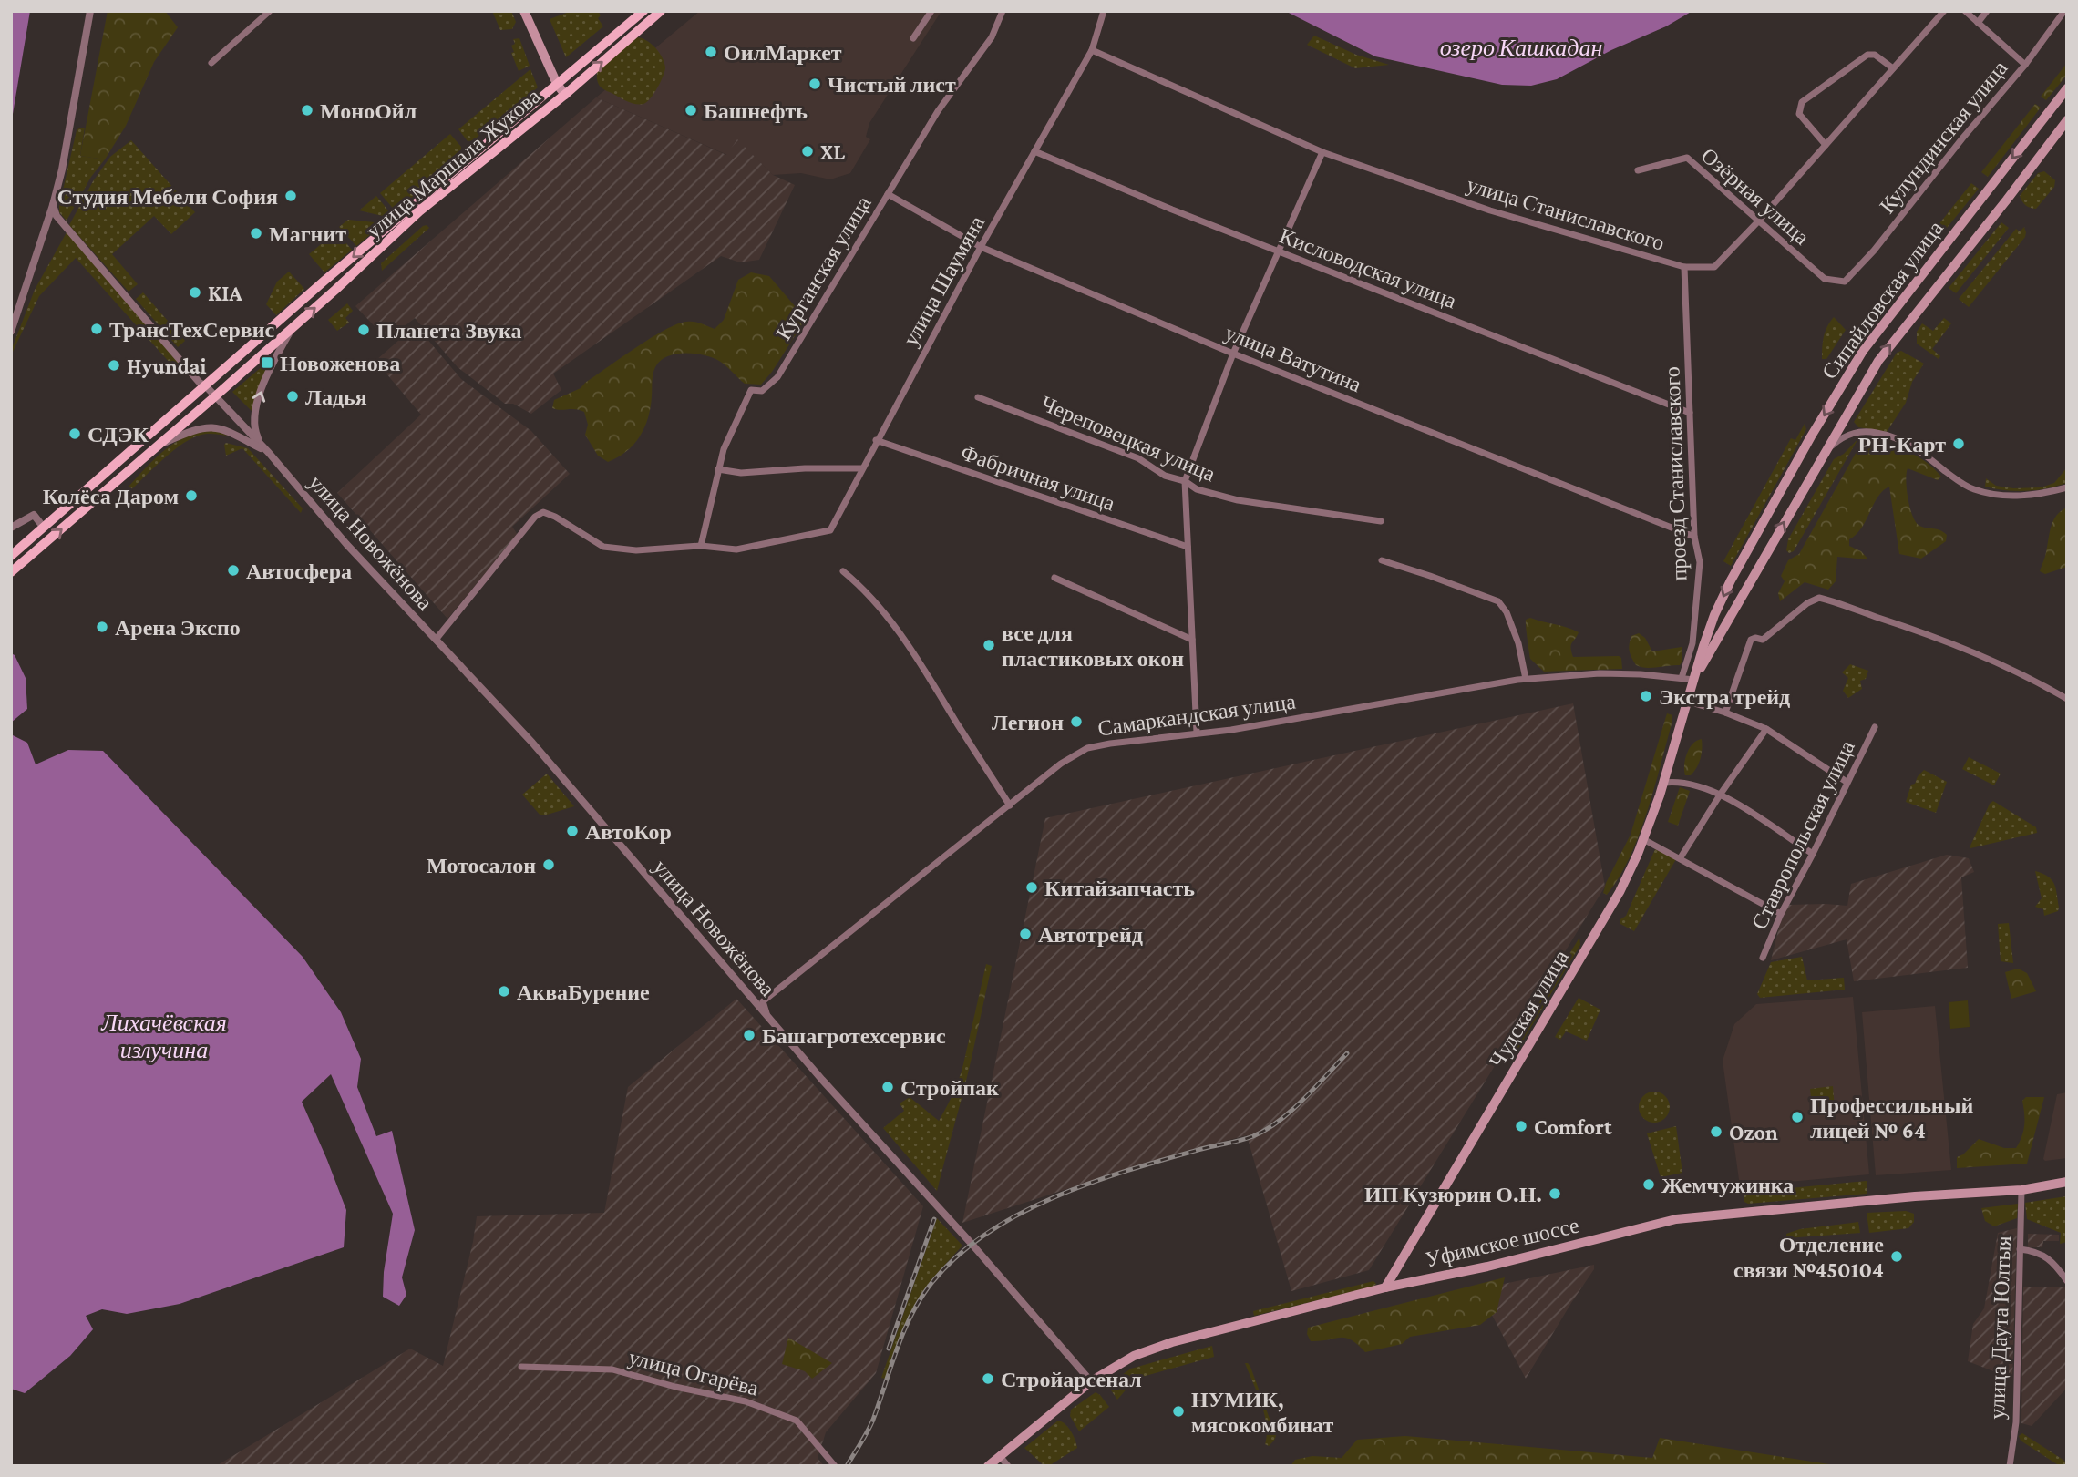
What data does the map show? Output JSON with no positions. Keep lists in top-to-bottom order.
{
  "streets": {
    "main road": [
      "улица Маршала Жукова",
      "Сипайловская улица",
      "Чудская улица",
      "Уфимское шоссе"
    ],
    "street": [
      "Кулундинская улица",
      "Озёрная улица",
      "улица Станиславского",
      "Курганская улица",
      "Кисловодская улица",
      "улица Шаумяна",
      "улица Ватутина",
      "Череповецкая улица",
      "проезд Станиславского",
      "Фабричная улица",
      "улица Новожёнова",
      "Самаркандская улица",
      "Ставропольская улица",
      "улица Даута Юлтыя",
      "улица Огарёва"
    ]
  },
  "crossings": [
    ["Кулундинская улица", "Озёрная улица"],
    ["улица Маршала Жукова", "улица Новожёнова"],
    ["Озёрная улица", "улица Станиславского"],
    ["улица Станиславского", "улица Шаумяна"],
    ["улица Станиславского", "проезд Станиславского"],
    ["Курганская улица", "улица Шаумяна"],
    ["Курганская улица", "улица Ватутина"],
    ["Кисловодская улица", "улица Шаумяна"],
    ["Кисловодская улица", "проезд Станиславского"],
    ["улица Шаумяна", "улица Ватутина"],
    ["улица Шаумяна", "Фабричная улица"],
    ["Сипайловская улица", "Самаркандская улица"],
    ["Сипайловская улица", "Чудская улица"],
    ["улица Ватутина", "проезд Станиславского"],
    ["проезд Станиславского", "Самаркандская улица"],
    ["улица Новожёнова", "Самаркандская улица"],
    ["улица Новожёнова", "Уфимское шоссе"],
    ["Чудская улица", "Уфимское шоссе"],
    ["Уфимское шоссе", "улица Даута Юлтыя"]
  ],
  "water": ["озеро Кашкадан", "Лихачёвская излучина"],
  "places": {
    "other": [
      "ОилМаркет",
      "Чистый лист",
      "МоноОйл",
      "Башнефть",
      "XL",
      "Студия Мебели София",
      "Магнит",
      "KIA",
      "ТрансТехСервис",
      "Планета Звука",
      "Hyundai",
      "Ладья",
      "СДЭК",
      "РН-Карт",
      "Колёса Даром",
      "Автосфера",
      "Арена Экспо",
      "все для пластиковых окон",
      "Экстра трейд",
      "Легион",
      "АвтоКор",
      "Мотосалон",
      "Китайзапчасть",
      "Автотрейд",
      "АкваБурение",
      "Башагротехсервис",
      "Стройпак",
      "Профессильный лицей № 64",
      "Comfort",
      "Ozon",
      "Жемчужинка",
      "ИП Кузюрин О.Н.",
      "Отделение связи №450104",
      "Стройарсенал",
      "НУМИК, мясокомбинат"
    ],
    "transit": ["Новоженова"]
  }
}
